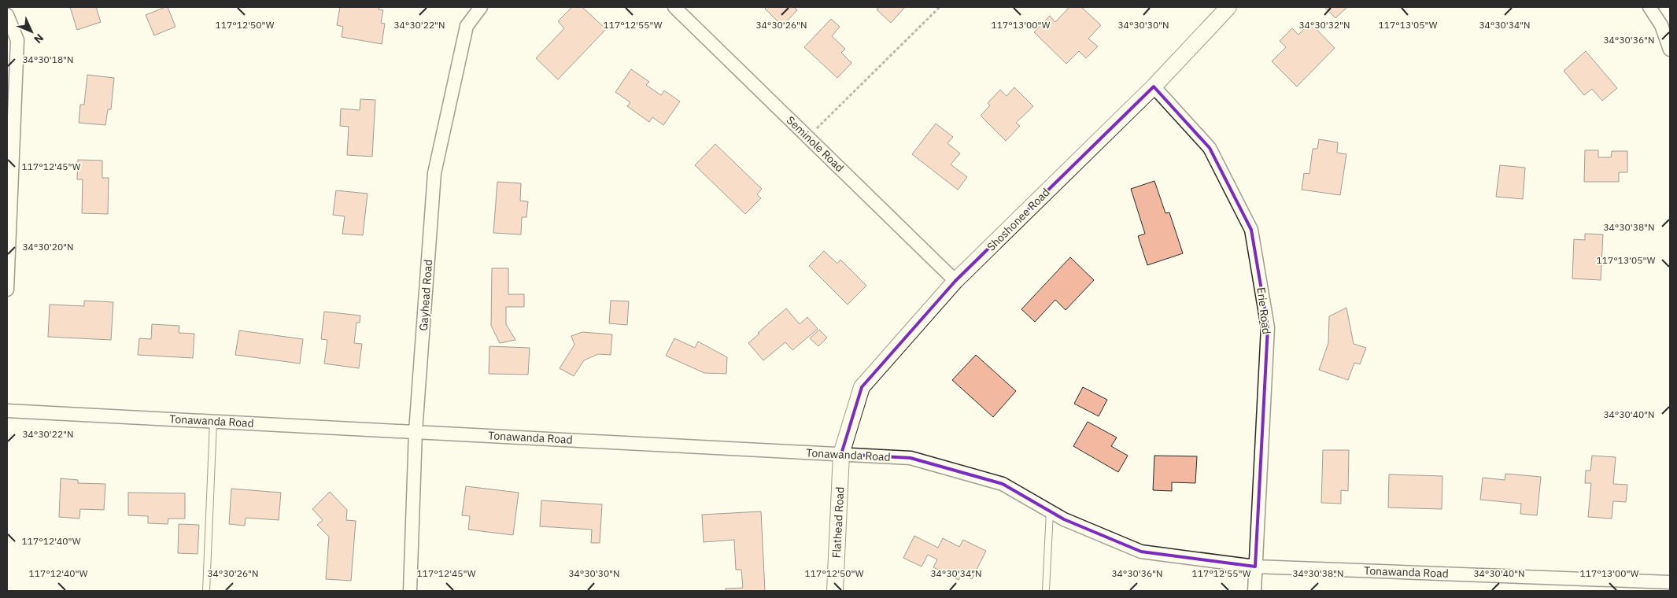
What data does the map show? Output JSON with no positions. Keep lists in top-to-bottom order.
{
  "streets": {
    "street": [
      "Seminole Road",
      "Shoshonee Road",
      "Gayhead Road",
      "Erie Road",
      "Tonawanda Road",
      "Flathead Road"
    ]
  },
  "crossings": [
    ["Seminole Road", "Shoshonee Road"],
    ["Shoshonee Road", "Erie Road"],
    ["Shoshonee Road", "Tonawanda Road"],
    ["Shoshonee Road", "Flathead Road"],
    ["Gayhead Road", "Tonawanda Road"],
    ["Erie Road", "Tonawanda Road"],
    ["Tonawanda Road", "Flathead Road"]
  ],
  "north": "bottom right",
  "coordinates": [
    "117°12'50\"W",
    "117°12'55\"W",
    "117°13'00\"W",
    "117°13'05\"W",
    "34°30'22\"N",
    "34°30'26\"N",
    "34°30'30\"N",
    "34°30'32\"N",
    "34°30'34\"N",
    "34°30'36\"N",
    "34°30'18\"N",
    "117°12'45\"W",
    "34°30'38\"N",
    "34°30'20\"N",
    "34°30'40\"N",
    "117°12'40\"W"
  ]
}
